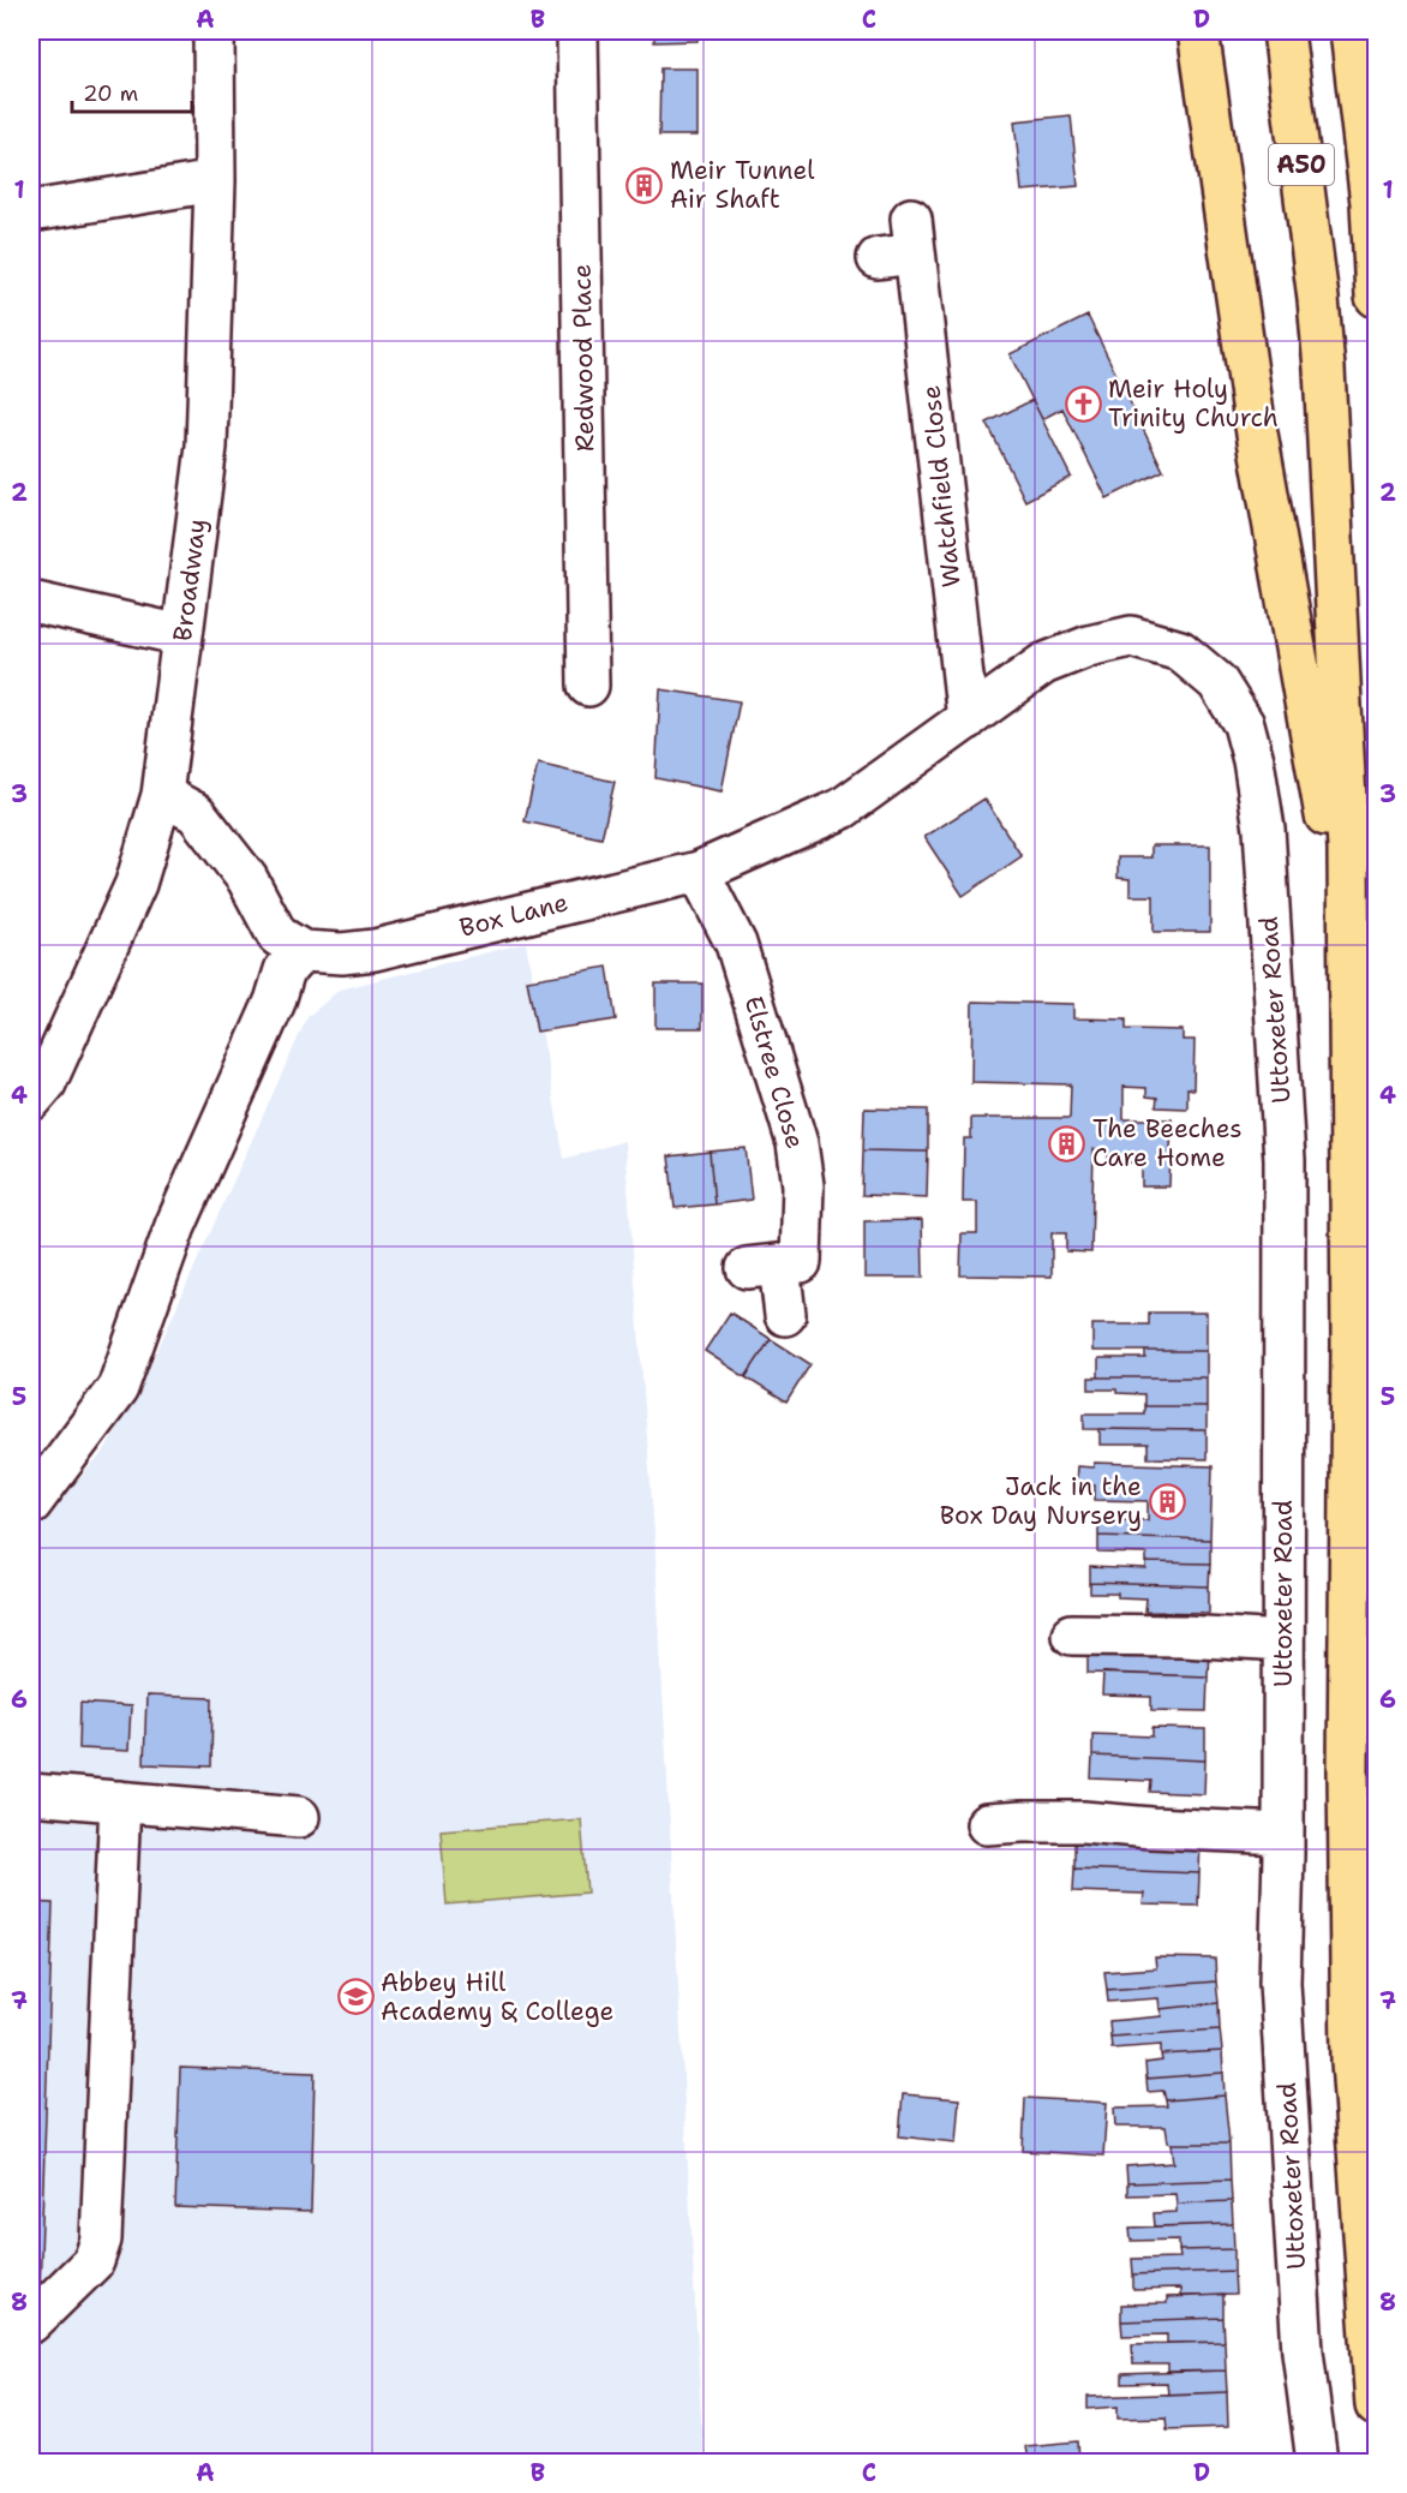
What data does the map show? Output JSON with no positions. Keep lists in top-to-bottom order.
{
  "streets": {
    "highway": ["A50"],
    "street": [
      "Redwood Place",
      "Watchfield Close",
      "Broadway",
      "Box Lane",
      "Uttoxeter Road",
      "Elstree Close"
    ]
  },
  "crossings": [
    ["Watchfield Close", "Box Lane"],
    ["Box Lane", "Uttoxeter Road"],
    ["Box Lane", "Elstree Close"]
  ],
  "places": {
    "building": ["Meir Tunnel Air Shaft", "The Beeches Care Home", "Jack in the Box Day Nursery"],
    "church": ["Meir Holy Trinity Church"],
    "school or university": ["Abbey Hill Academy & College"]
  },
  "scale_bar": "20 m",
  "grid": {
    "columns": [
      "A",
      "B",
      "C",
      "D"
    ],
    "rows": [
      "1",
      "2",
      "3",
      "4",
      "5",
      "6",
      "7",
      "8"
    ]
  }
}
